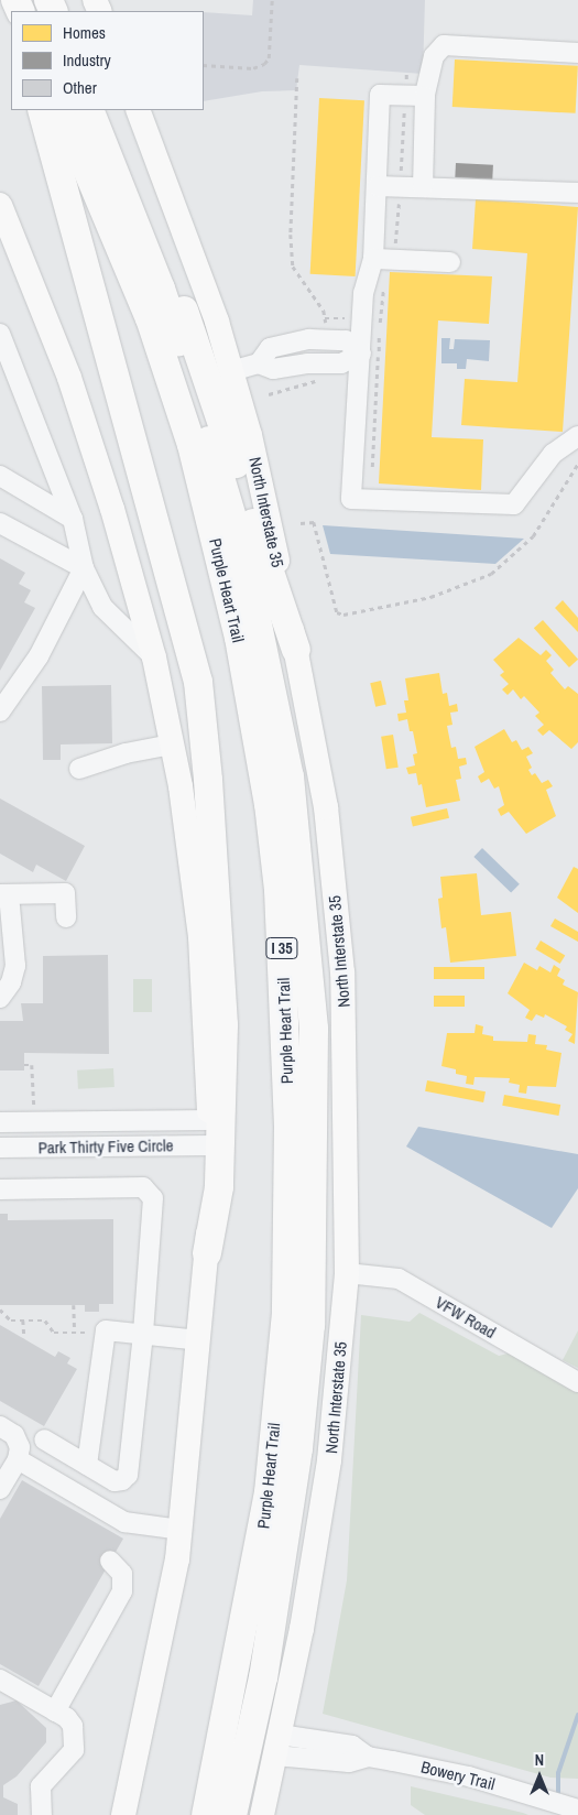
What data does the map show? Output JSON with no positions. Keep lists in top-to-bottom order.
{
  "streets": {
    "highway": ["Purple Heart Trail", "I 35"],
    "main road": ["North Interstate 35"],
    "street": ["Park Thirty Five Circle", "VFW Road", "Bowery Trail"]
  },
  "crossings": [
    ["North Interstate 35", "VFW Road"],
    ["North Interstate 35", "Bowery Trail"]
  ],
  "legend": ["Homes", "Industry", "Other"],
  "north": "top"
}
